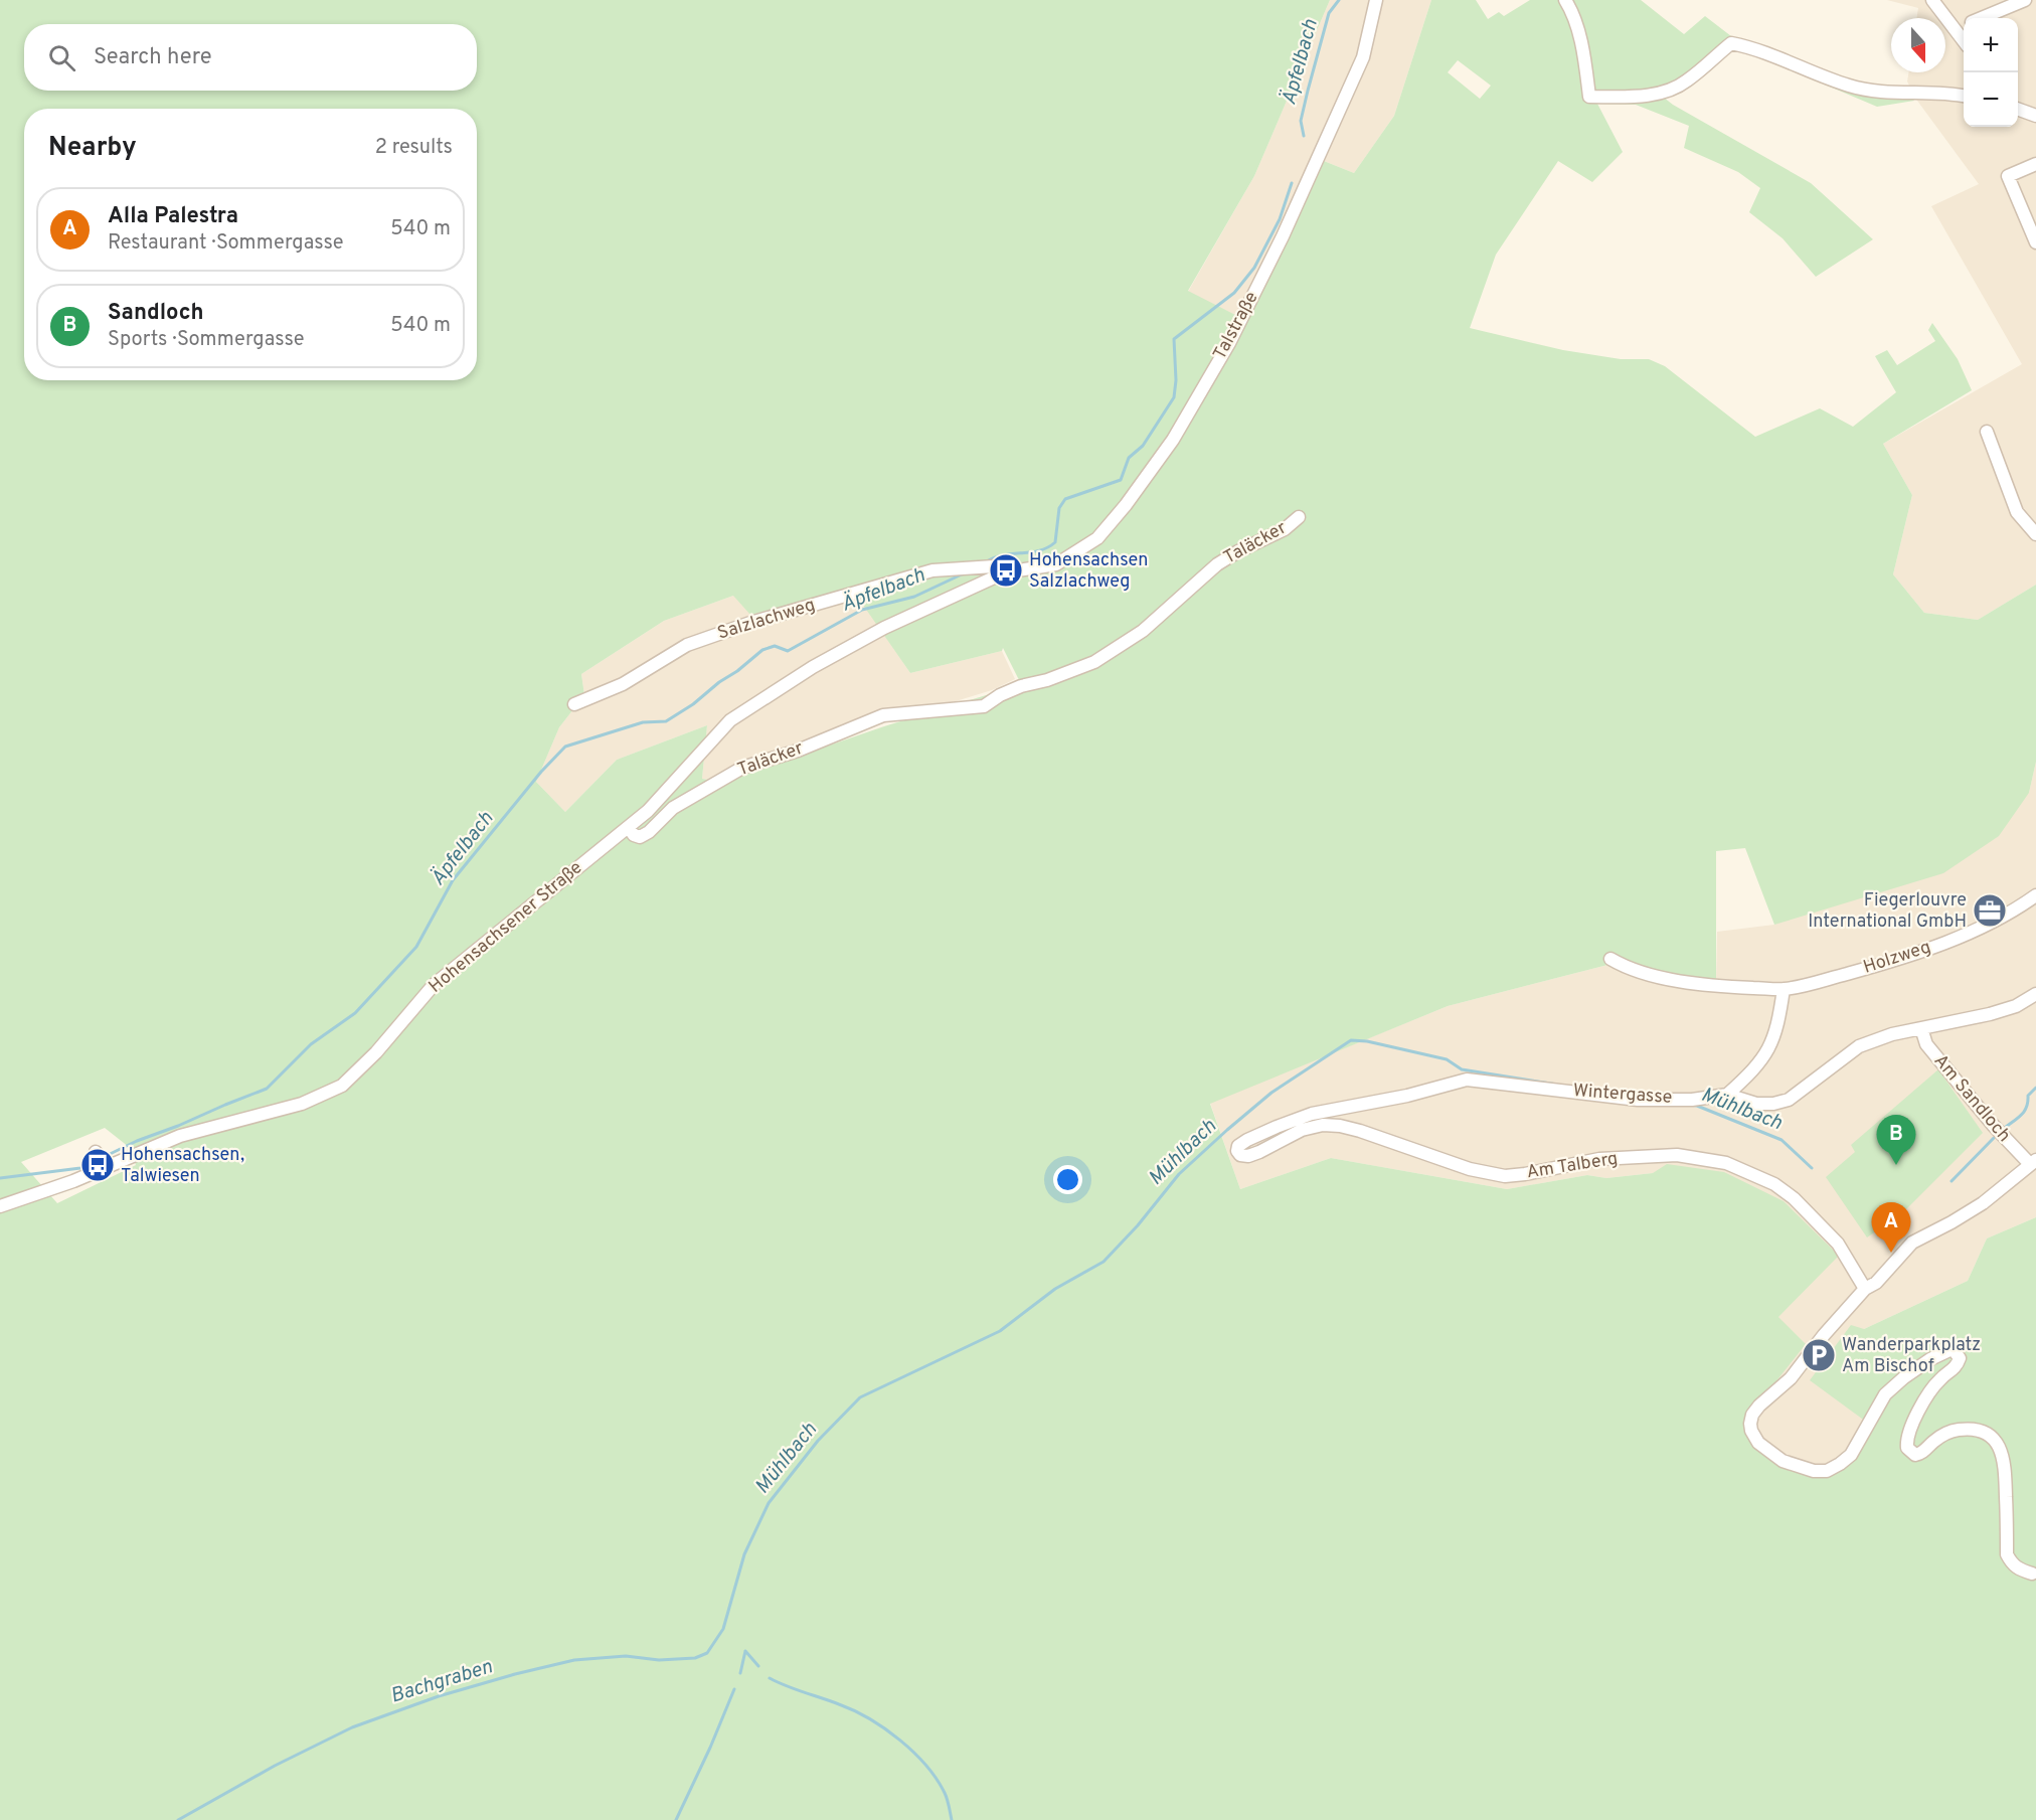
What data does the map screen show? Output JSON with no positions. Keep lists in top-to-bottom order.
{
  "streets": {
    "street": [
      "Talstraße",
      "Taläcker",
      "Salzlachweg",
      "Hohensachsener Straße",
      "Holzweg",
      "Wintergasse",
      "Am Sandloch",
      "Am Talberg"
    ]
  },
  "crossings": [
    ["Talstraße", "Salzlachweg"],
    ["Taläcker", "Hohensachsener Straße"],
    ["Wintergasse", "Am Sandloch"],
    ["Wintergasse", "Am Talberg"]
  ],
  "water": ["Äpfelbach", "Mühlbach", "Bachgraben"],
  "places": {
    "bus stop": ["Hohensachsen Salzlachweg", "Hohensachsen, Talwiesen"],
    "office": ["Fiegerlouvre International GmbH"],
    "parking": ["Wanderparkplatz Am Bischof"]
  },
  "north": "bottom",
  "page": {
    "map_buttons": ["+", "−"],
    "search": "Search here",
    "heading": ["Nearby", "2 results"],
    "list": [
      {
        "mark": "A",
        "name": "Alla Palestra",
        "note": "Restaurant · Sommergasse",
        "value": "540 m"
      },
      {
        "mark": "B",
        "name": "Sandloch",
        "note": "Sports · Sommergasse",
        "value": "540 m"
      }
    ],
    "pins": ["B", "A"]
  }
}
